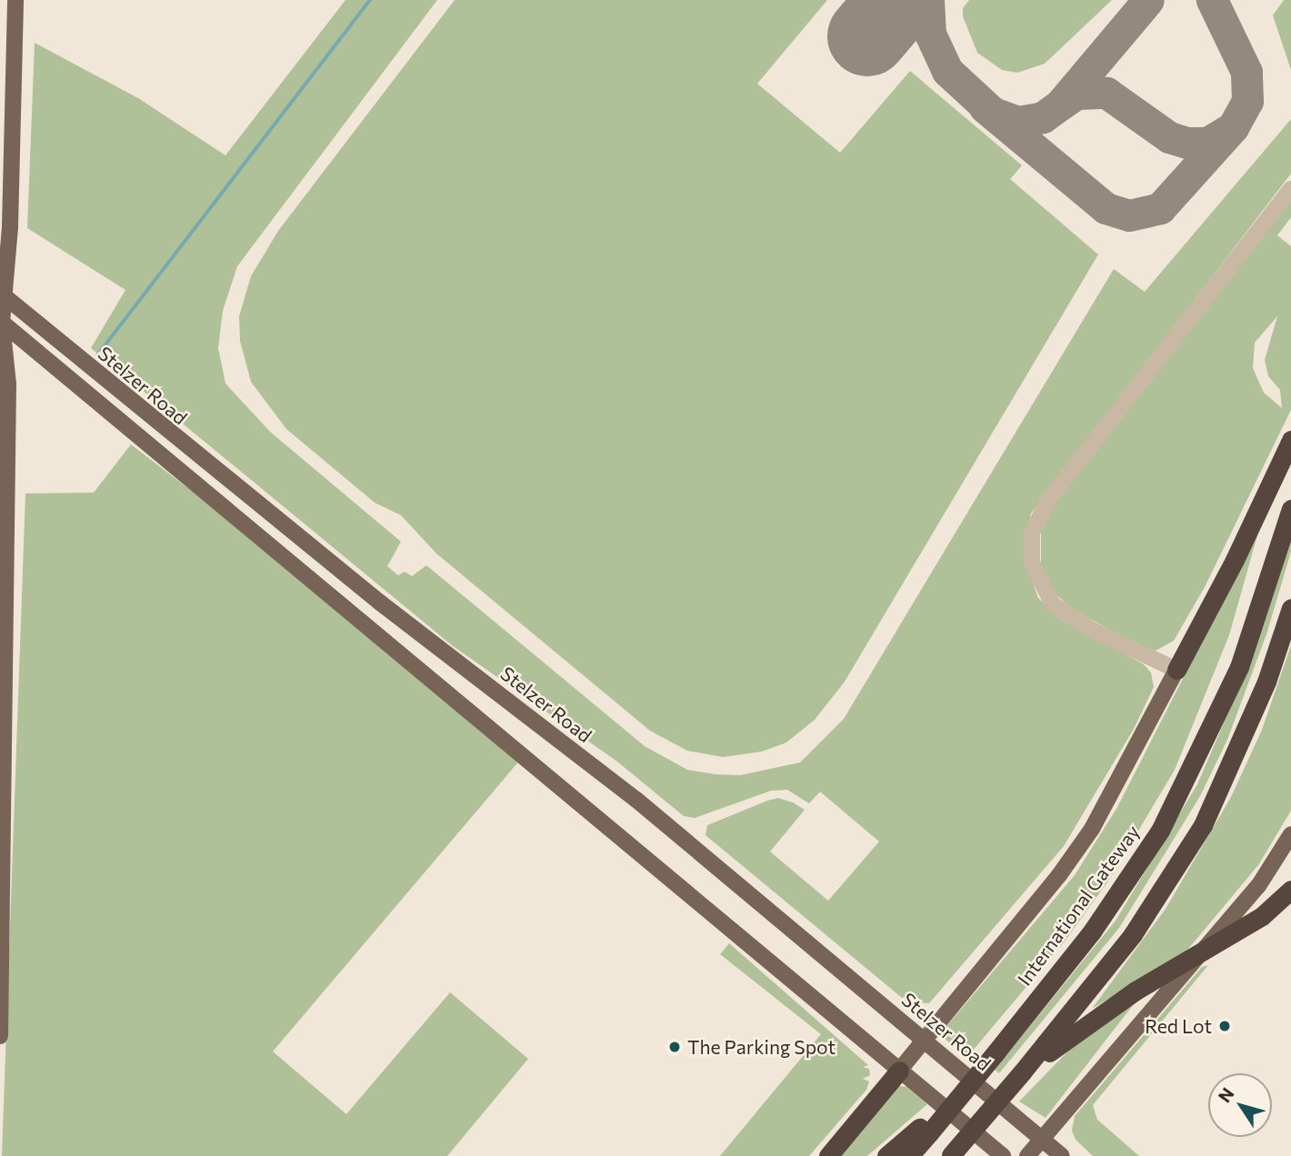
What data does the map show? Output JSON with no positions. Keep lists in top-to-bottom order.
{
  "streets": {
    "highway": ["International Gateway"],
    "main road": ["Stelzer Road"]
  },
  "places": ["Red Lot", "The Parking Spot"],
  "north": "top left"
}
